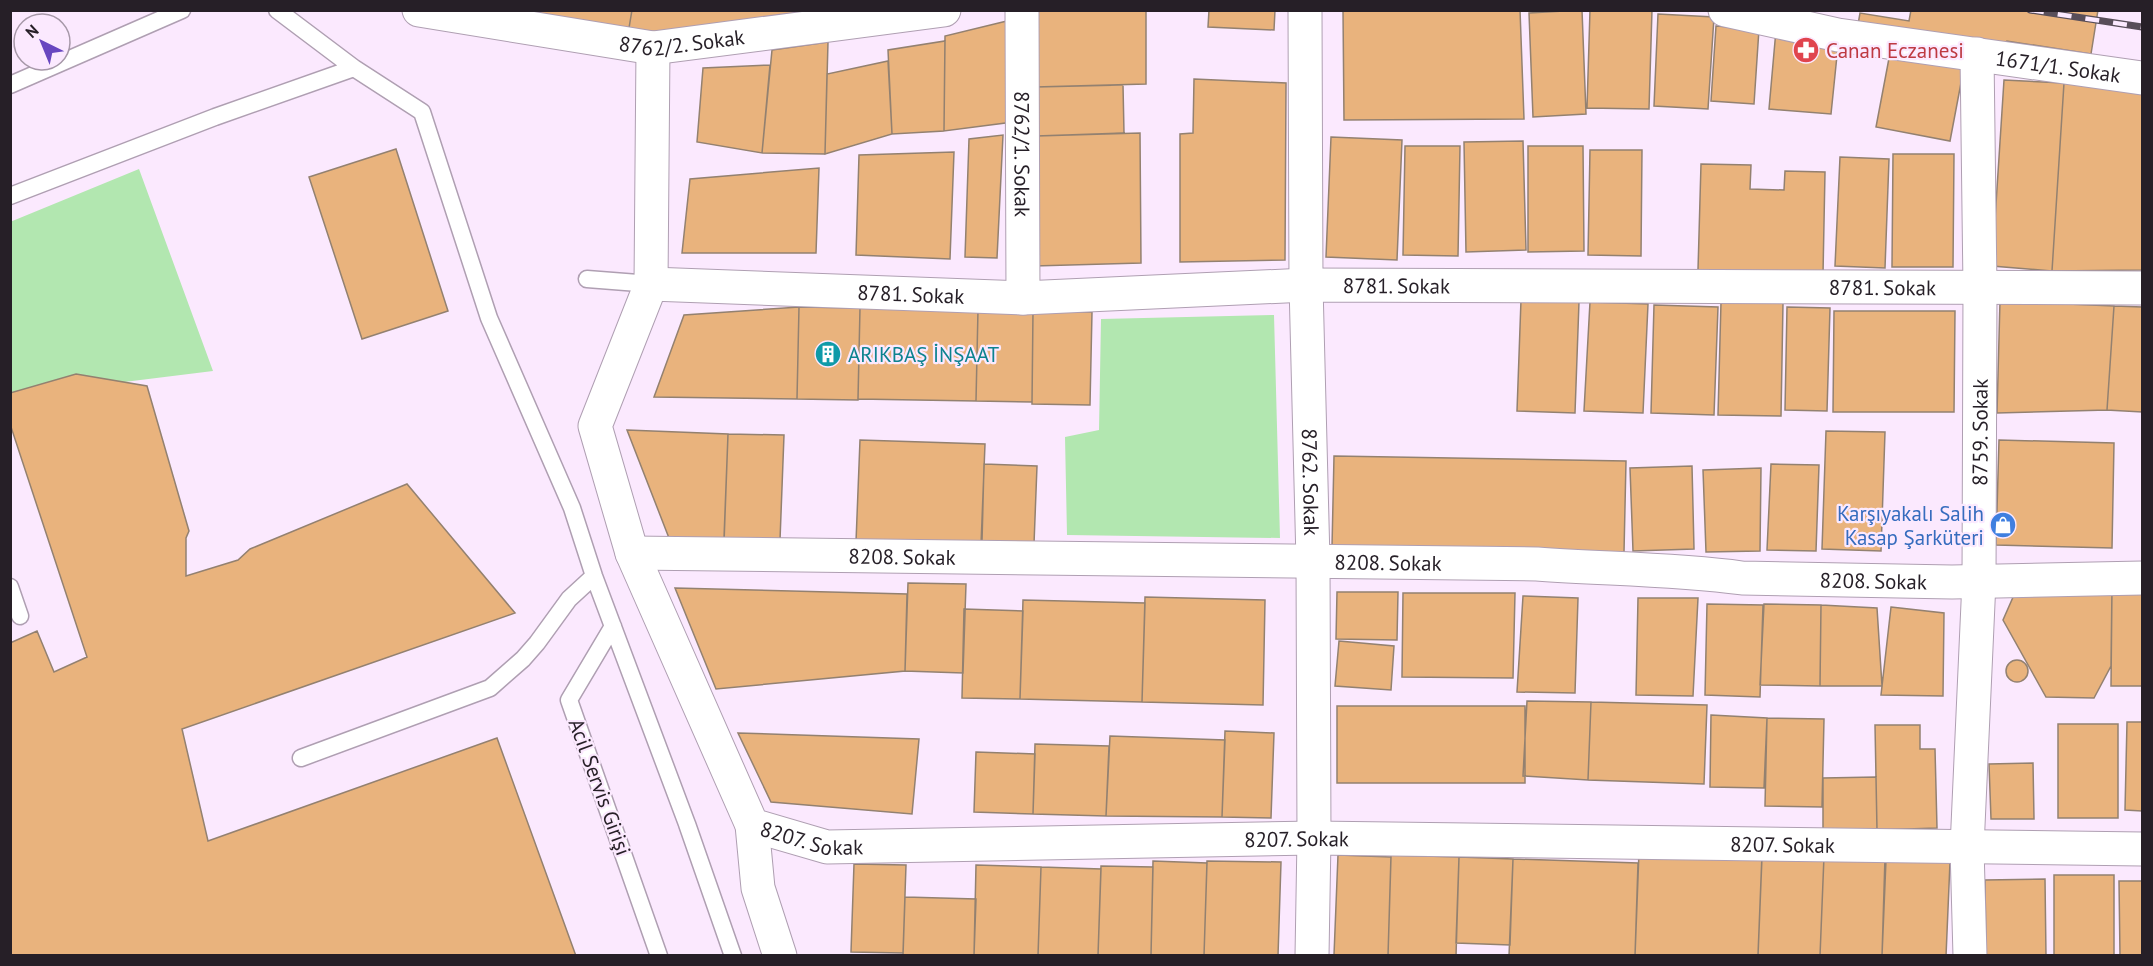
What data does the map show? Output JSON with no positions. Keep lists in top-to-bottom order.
{
  "streets": {
    "street": [
      "8762/2. Sokak",
      "1671/1. Sokak",
      "8762/1. Sokak",
      "8781. Sokak",
      "8759. Sokak",
      "8762. Sokak",
      "8208. Sokak",
      "8207. Sokak"
    ],
    "lane": ["Acil Servis Girişi"]
  },
  "crossings": [
    ["1671/1. Sokak", "8759. Sokak"],
    ["8762/1. Sokak", "8781. Sokak"],
    ["8781. Sokak", "8759. Sokak"],
    ["8781. Sokak", "8762. Sokak"],
    ["8781. Sokak", "8207. Sokak"],
    ["8759. Sokak", "8208. Sokak"],
    ["8759. Sokak", "8207. Sokak"],
    ["8762. Sokak", "8208. Sokak"],
    ["8762. Sokak", "8207. Sokak"],
    ["8208. Sokak", "8207. Sokak"]
  ],
  "places": {
    "pharmacy": ["Canan Eczanesi"],
    "building": ["ARIKBAŞ İNŞAAT"],
    "shop": ["Karşıyakalı Salih Kasap Şarküteri"]
  },
  "north": "top left"
}
